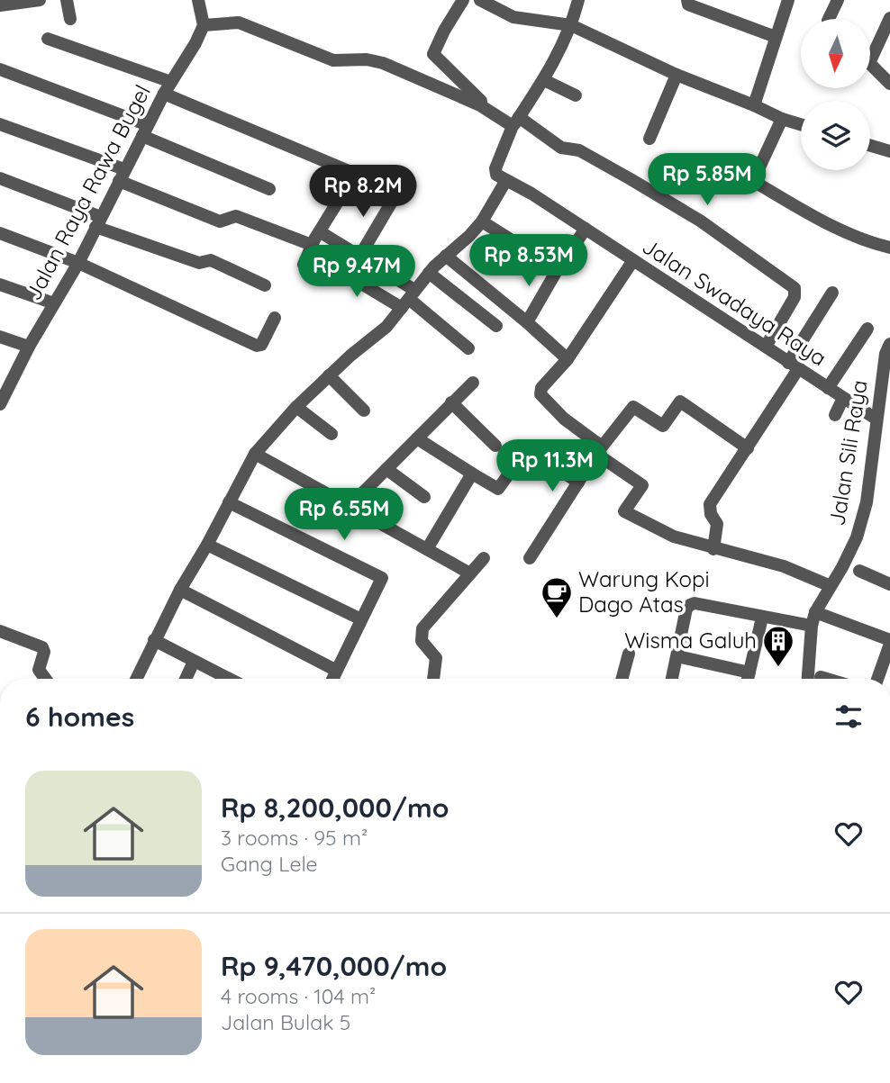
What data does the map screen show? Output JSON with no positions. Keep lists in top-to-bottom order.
{
  "streets": {
    "street": ["Jalan Raya Rawa Bugel", "Jalan Swadaya Raya", "Jalan Sili Raya"]
  },
  "crossings": [
    ["Jalan Swadaya Raya", "Jalan Sili Raya"]
  ],
  "places": {
    "cafe": ["Warung Kopi Dago Atas"],
    "building": ["Wisma Galuh"]
  },
  "north": "bottom",
  "page": {
    "price": [
      "Rp 5.85M",
      "Rp 8.2M",
      "Rp 8.53M",
      "Rp 9.47M",
      "Rp 11.3M",
      "Rp 6.55M"
    ],
    "heading": "6 homes",
    "list": [
      {
        "name": "Rp 8,200,000/mo",
        "note": "3 rooms · 95 m² · Gang Lele"
      },
      {
        "name": "Rp 9,470,000/mo",
        "note": "4 rooms · 104 m² · Jalan Bulak 5"
      }
    ]
  }
}
